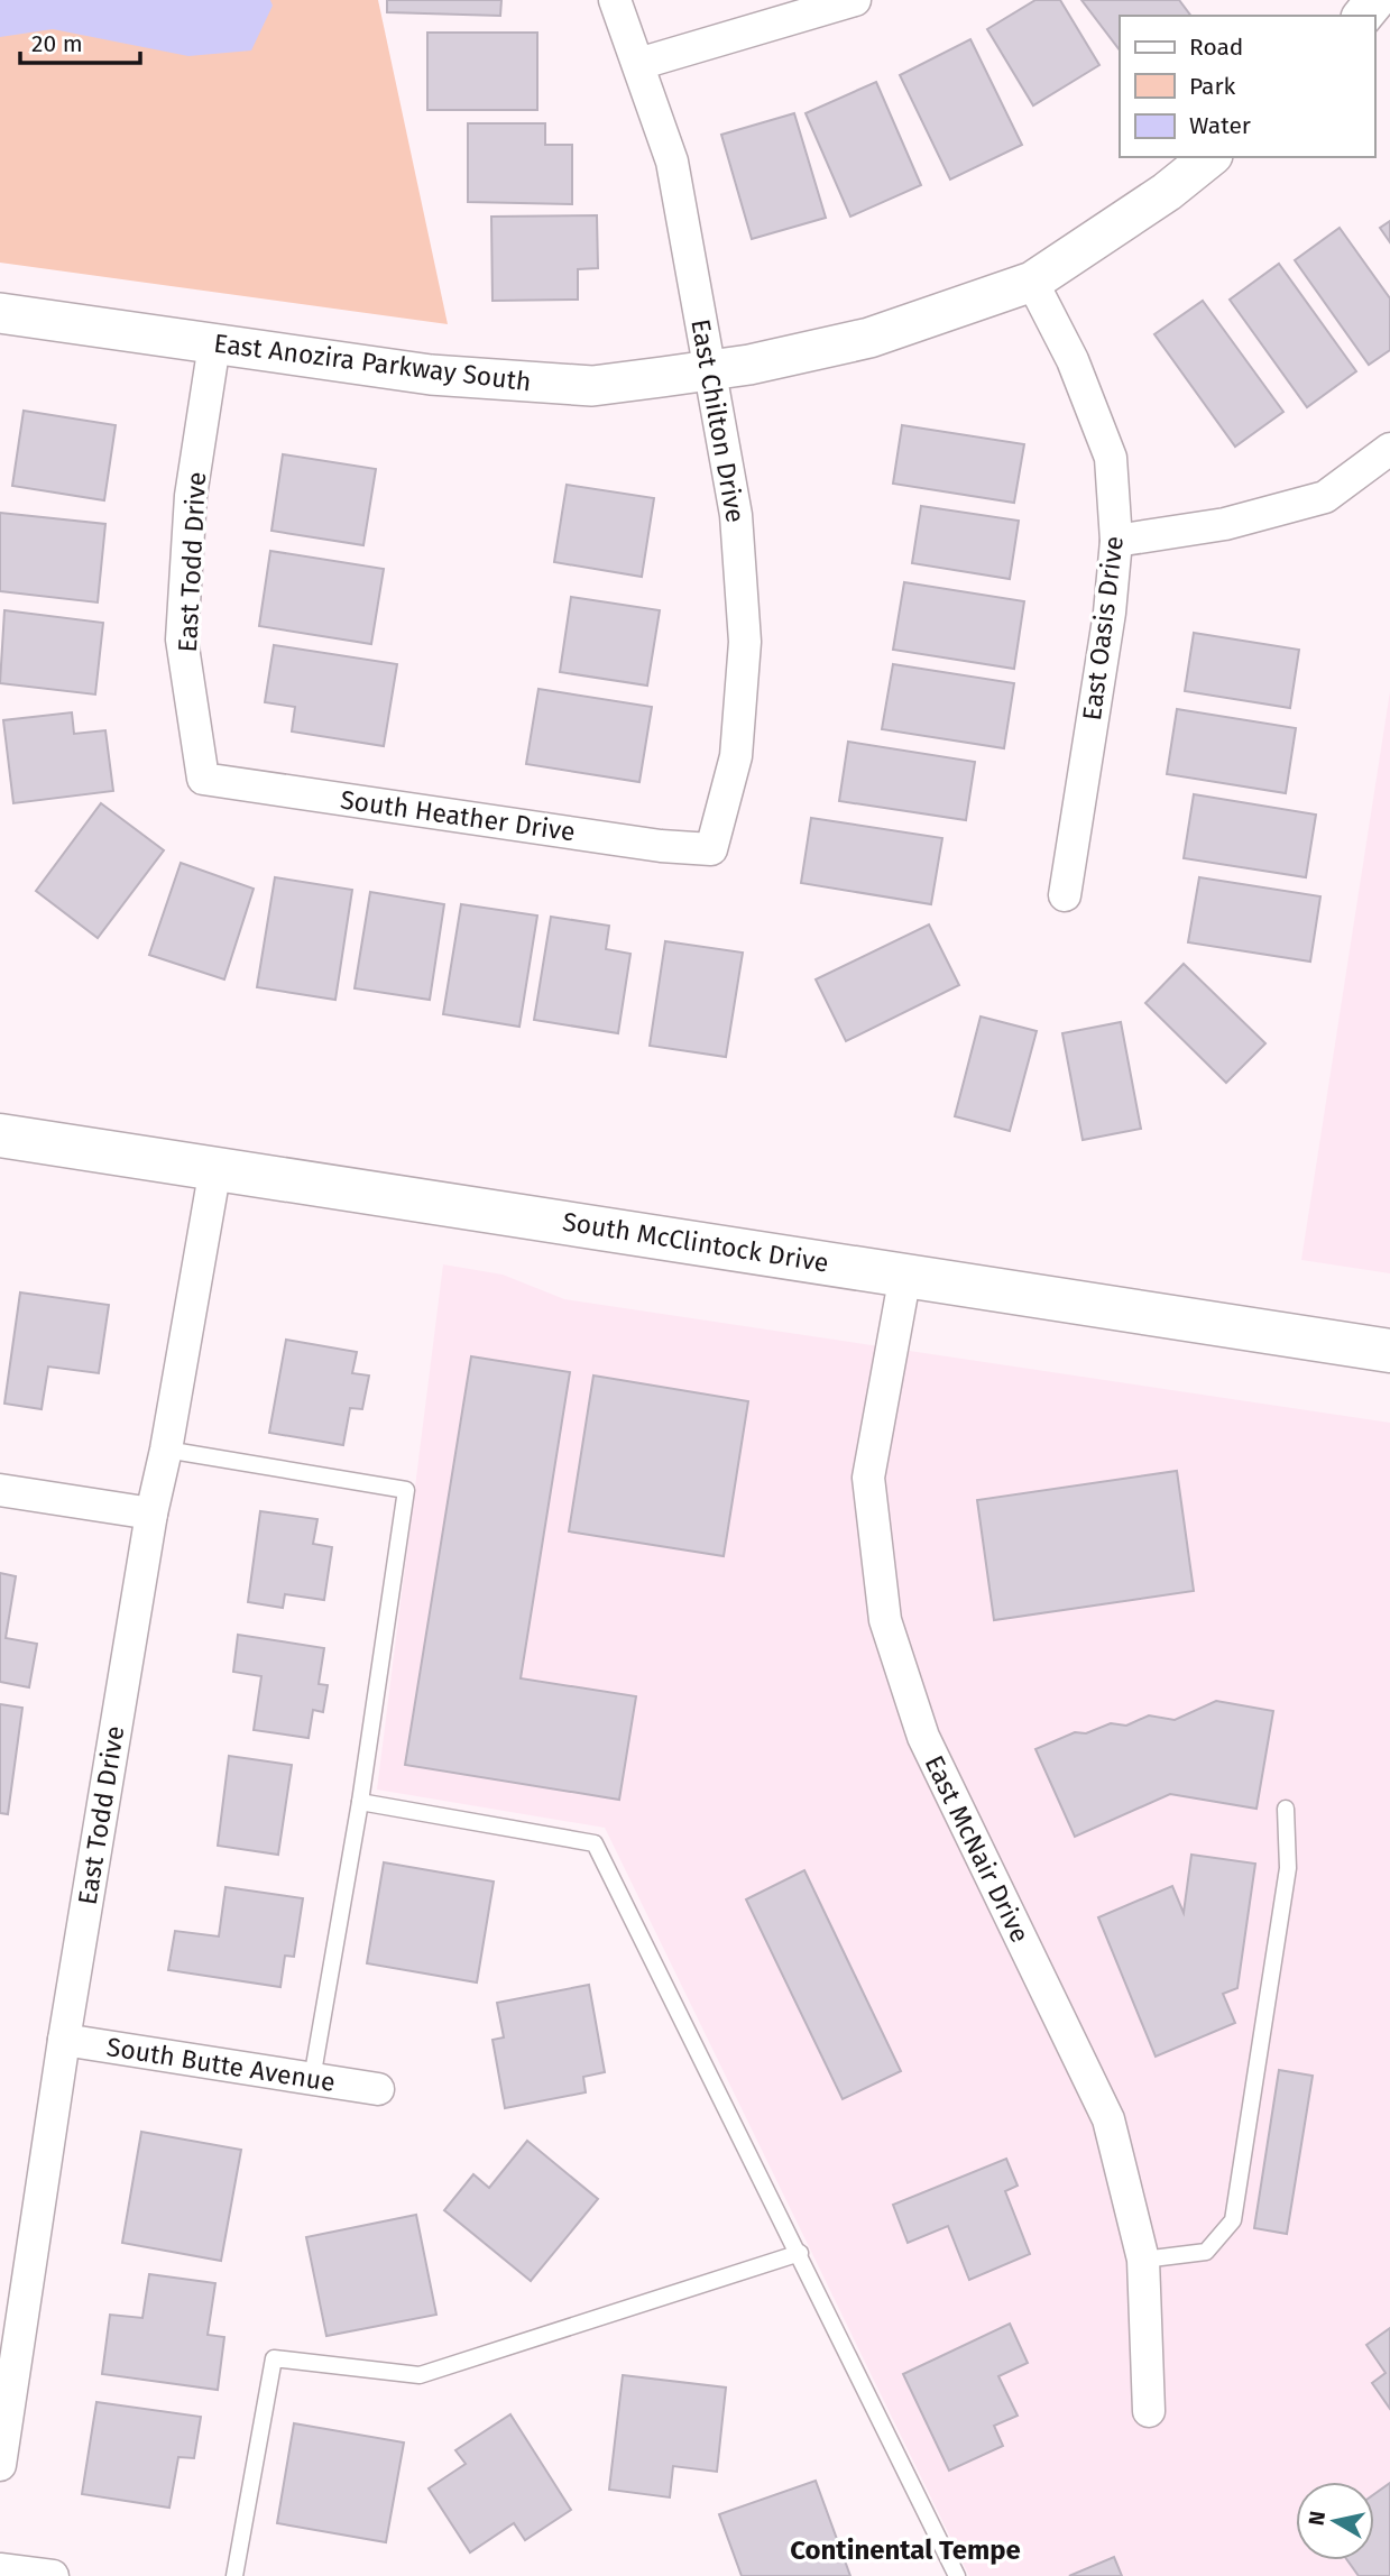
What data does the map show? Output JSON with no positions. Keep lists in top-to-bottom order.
{
  "streets": {
    "main road": ["South McClintock Drive"],
    "street": [
      "East Anozira Parkway South",
      "East Chilton Drive",
      "East Todd Drive",
      "East Oasis Drive",
      "South Heather Drive",
      "East McNair Drive",
      "South Butte Avenue"
    ]
  },
  "crossings": [
    ["East Anozira Parkway South", "East Chilton Drive"],
    ["East Anozira Parkway South", "East Todd Drive"],
    ["East Anozira Parkway South", "East Oasis Drive"],
    ["East Chilton Drive", "South Heather Drive"],
    ["East Todd Drive", "South Heather Drive"],
    ["East Todd Drive", "South McClintock Drive"],
    ["East Todd Drive", "South Butte Avenue"],
    ["South McClintock Drive", "East McNair Drive"]
  ],
  "districts": ["Continental Tempe"],
  "legend": ["Road", "Park", "Water"],
  "scale_bar": "20 m",
  "north": "left"
}
